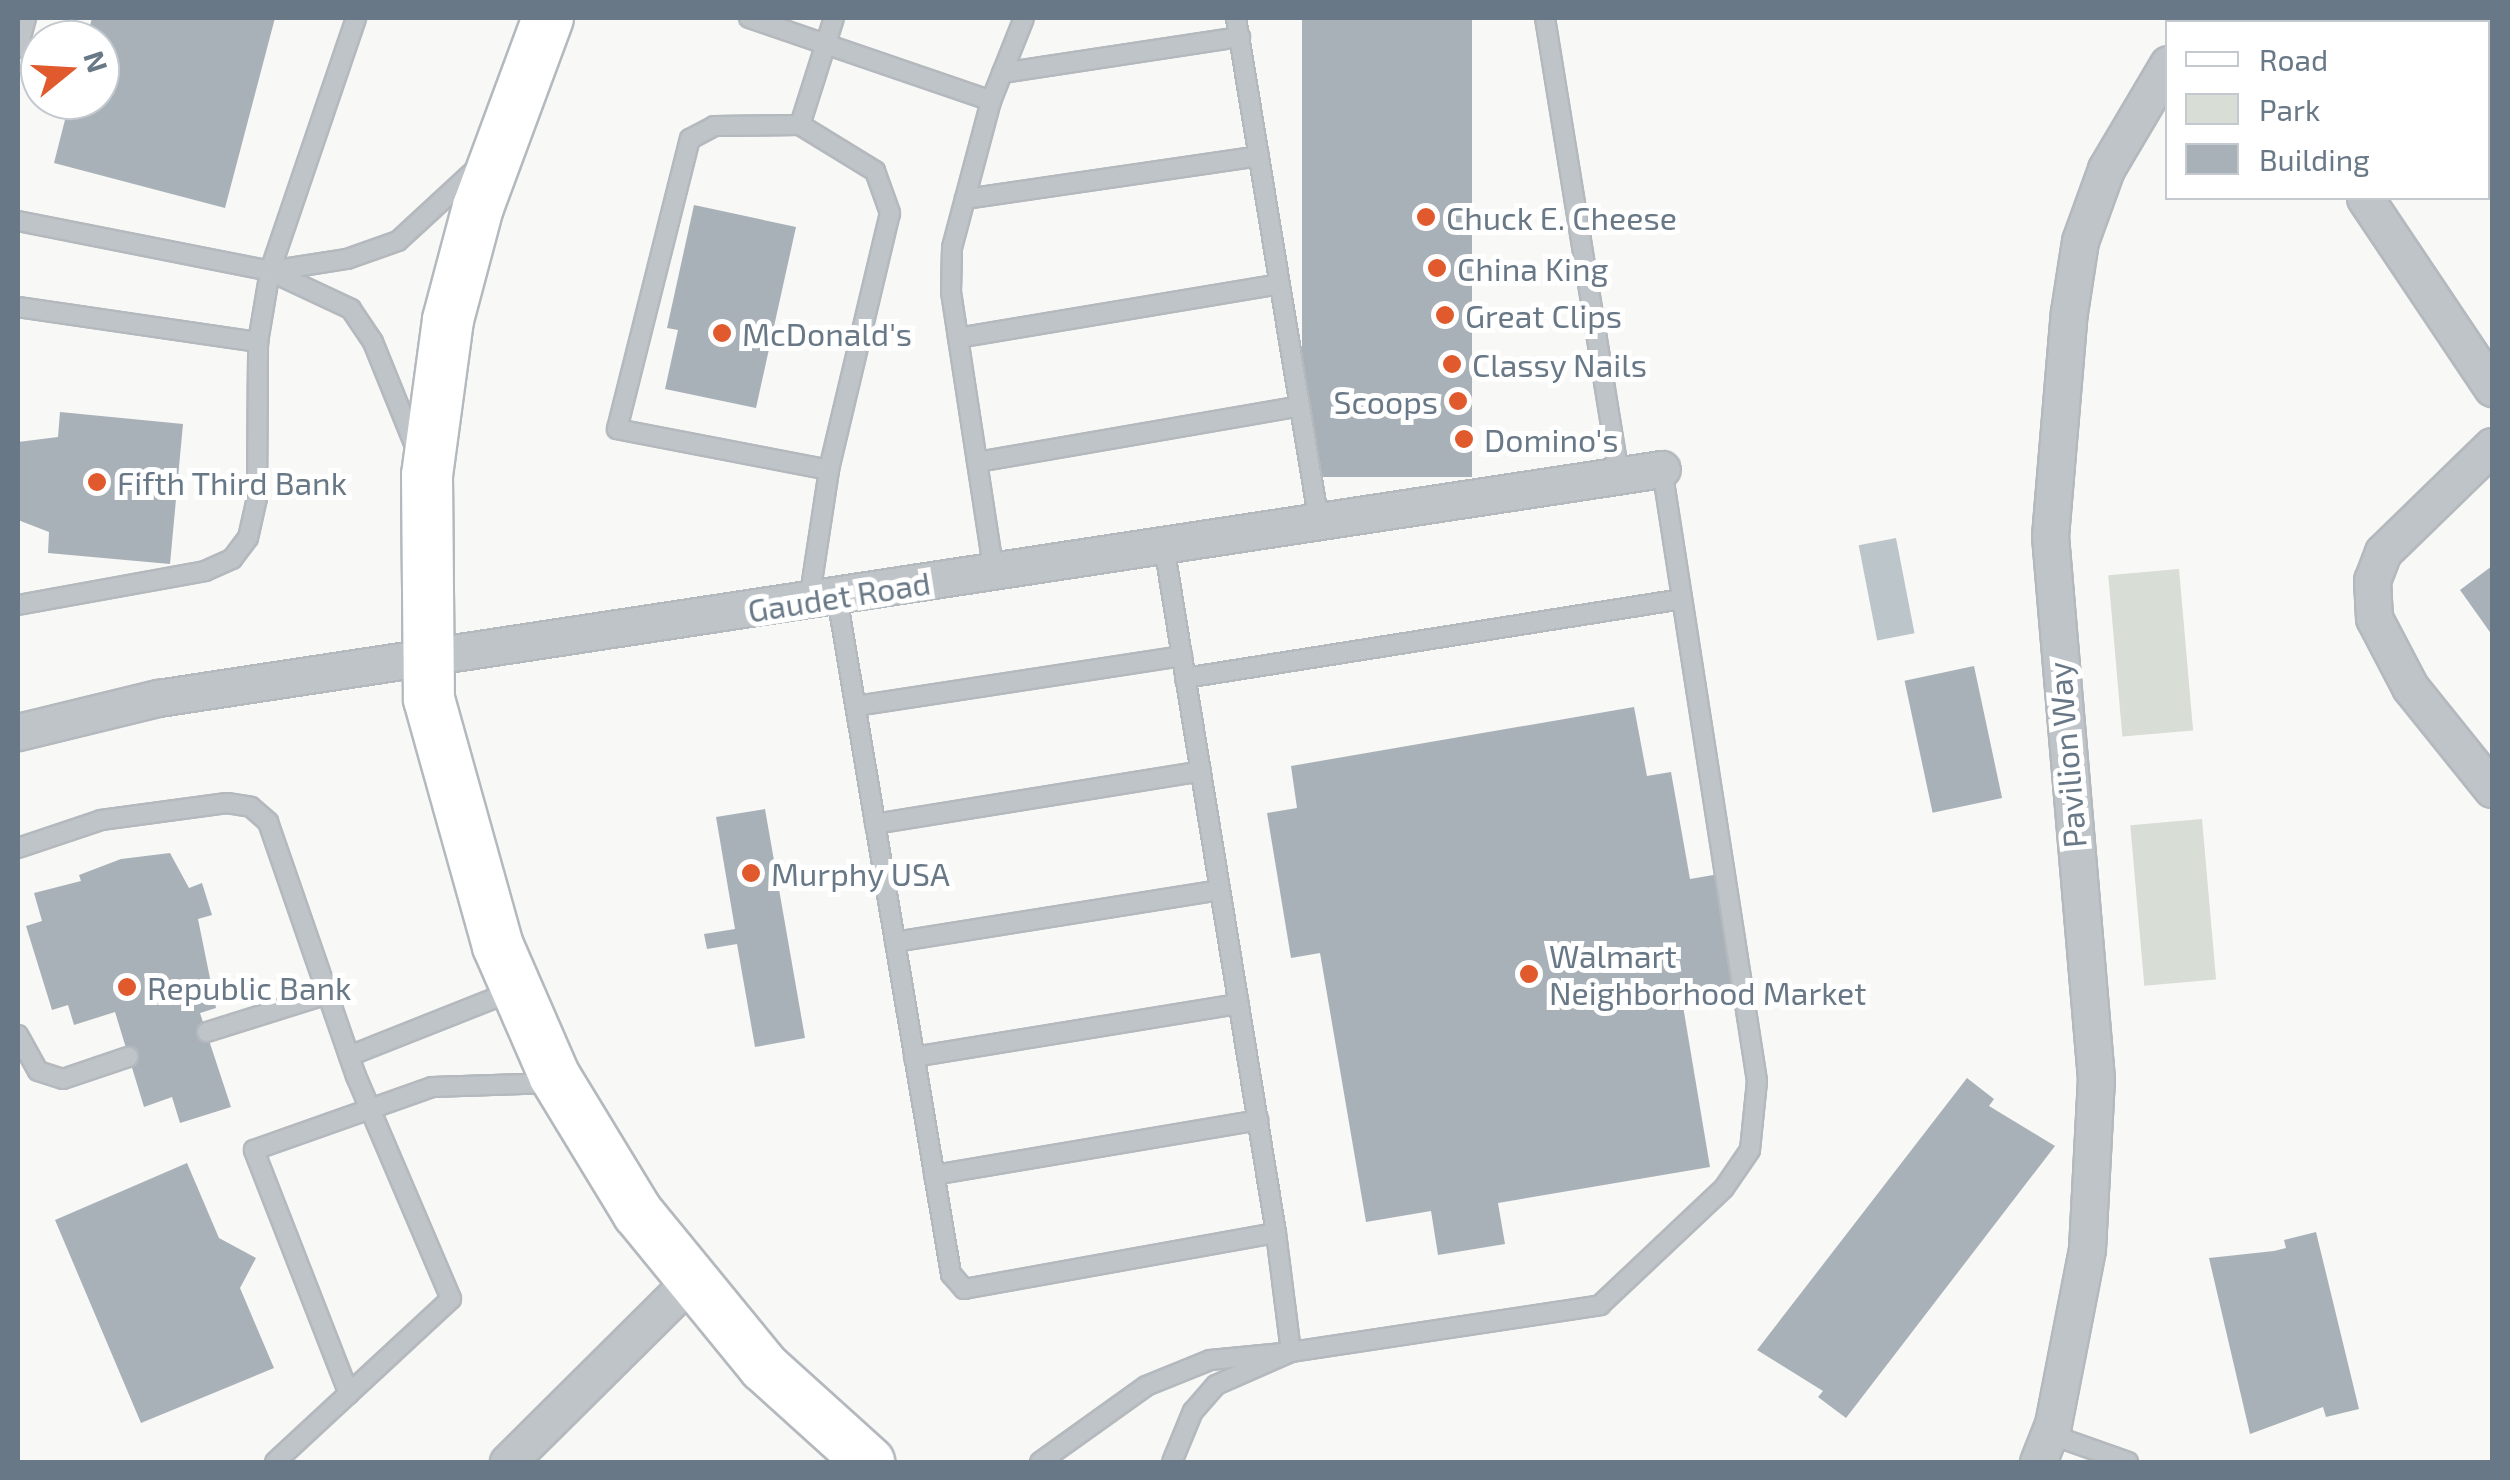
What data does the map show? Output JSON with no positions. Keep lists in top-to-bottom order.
{
  "streets": {
    "street": ["Gaudet Road", "Pavilion Way"]
  },
  "places": [
    "Chuck E. Cheese",
    "China King",
    "Great Clips",
    "McDonald's",
    "Classy Nails",
    "Scoops",
    "Domino's",
    "Fifth Third Bank",
    "Murphy USA",
    "Walmart Neighborhood Market",
    "Republic Bank"
  ],
  "legend": ["Road", "Park", "Building"],
  "north": "right"
}
